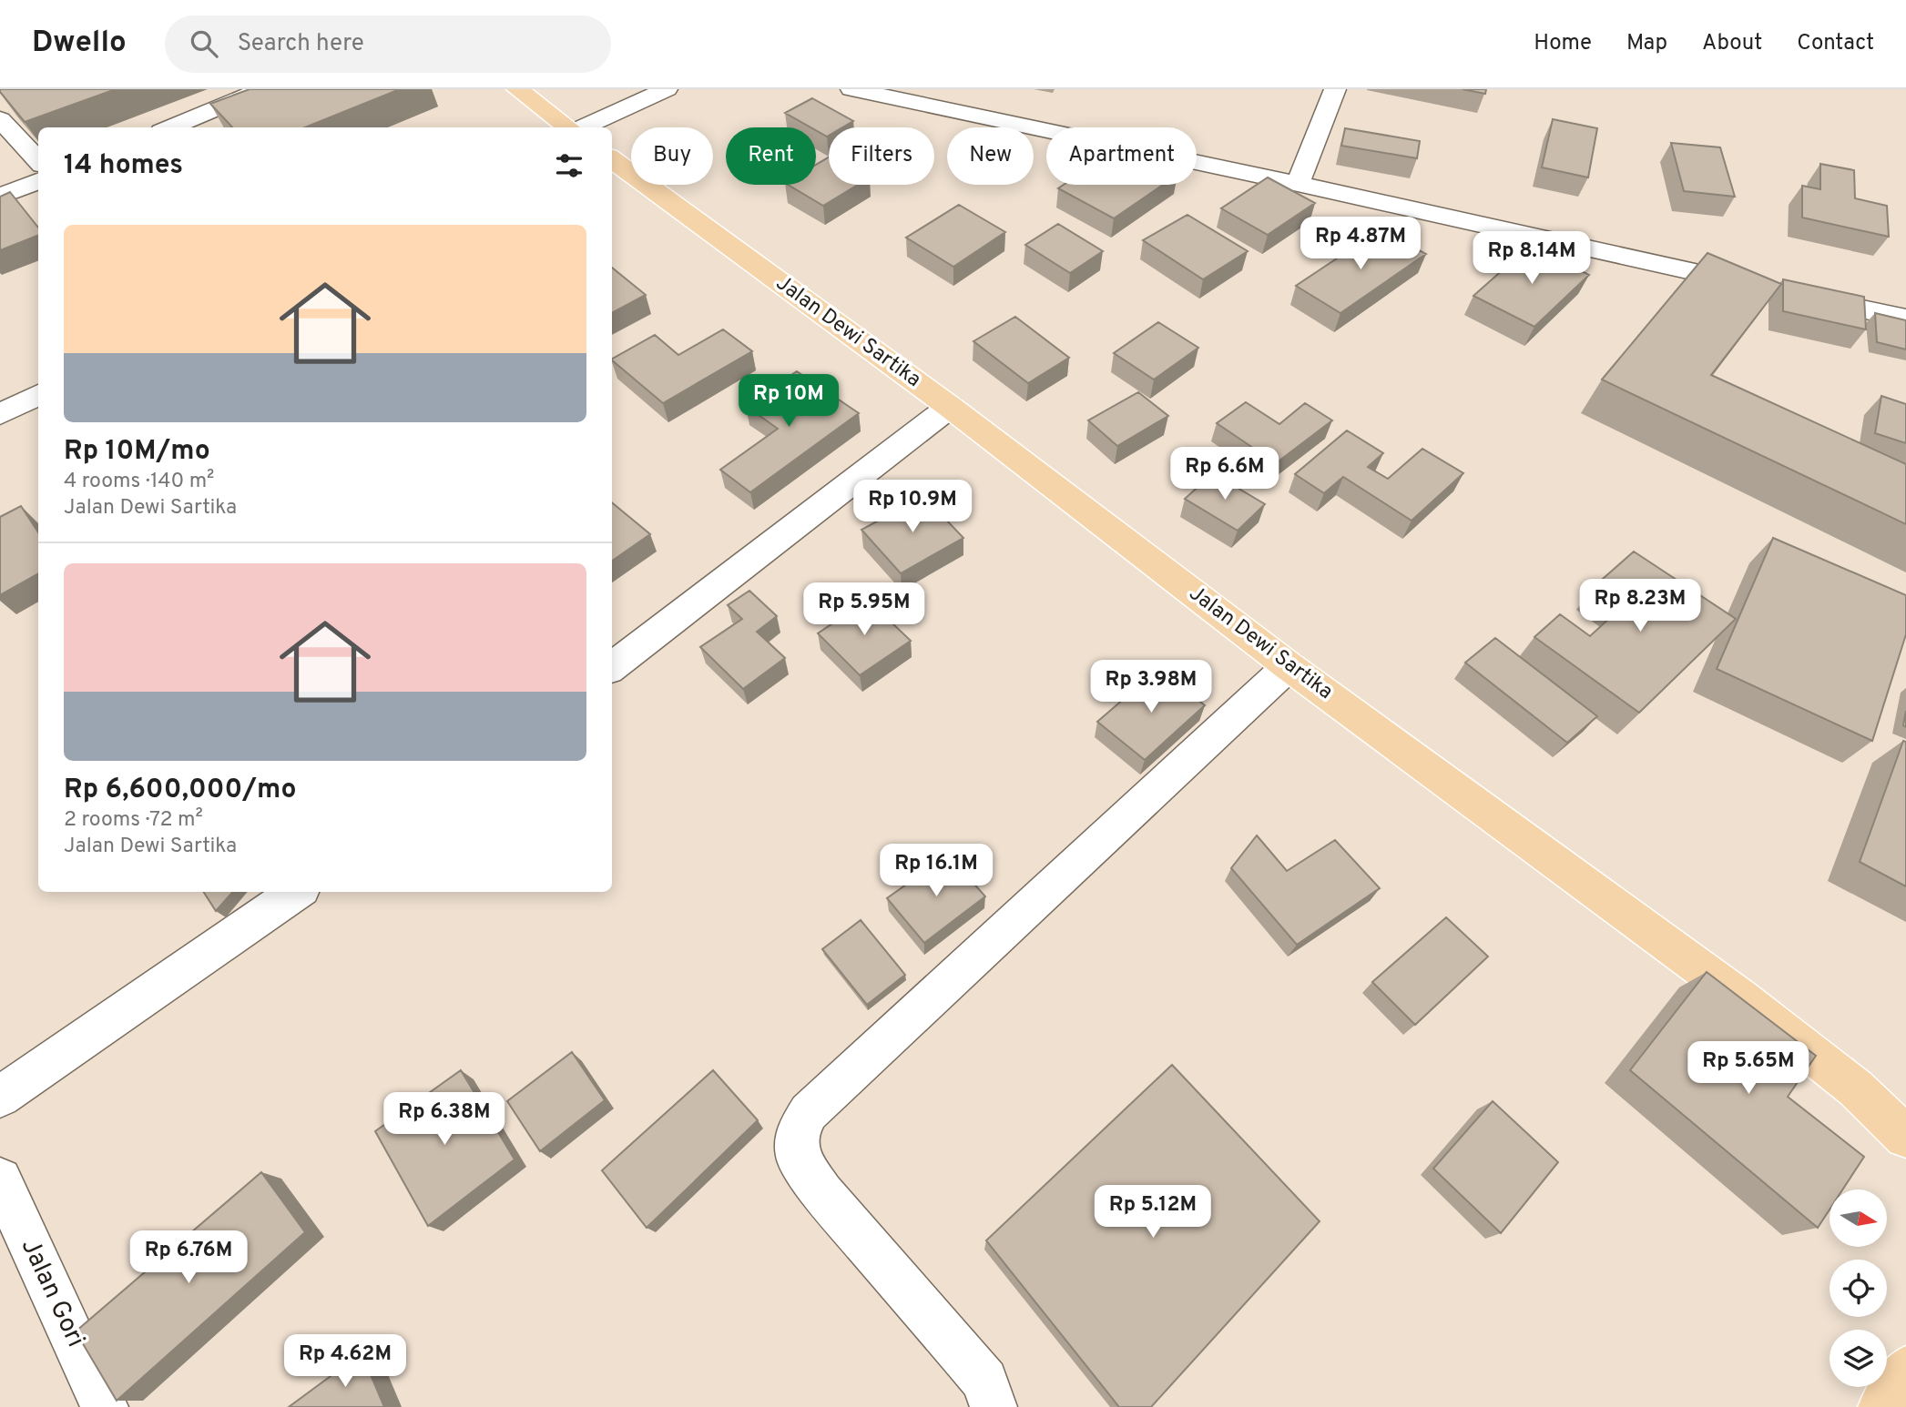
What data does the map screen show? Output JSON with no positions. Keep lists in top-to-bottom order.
{
  "streets": {
    "main road": ["Jalan Dewi Sartika"],
    "street": ["Jalan Gori"]
  },
  "north": "right",
  "page": {
    "header": "Dwello",
    "search": "Search here",
    "nav": [
      "Home",
      "Map",
      "About",
      "Contact"
    ],
    "chip": [
      "Buy",
      "Rent",
      "Filters",
      "New",
      "Apartment"
    ],
    "heading": "14 homes",
    "list": [
      {
        "name": "Rp 10M/mo",
        "note": "4 rooms · 140 m² · Jalan Dewi Sartika"
      },
      {
        "name": "Rp 6,600,000/mo",
        "note": "2 rooms · 72 m² · Jalan Dewi Sartika"
      }
    ],
    "price": [
      "Rp 4.87M",
      "Rp 8.14M",
      "Rp 10M",
      "Rp 6.6M",
      "Rp 10.9M",
      "Rp 8.23M",
      "Rp 5.95M",
      "Rp 3.98M",
      "Rp 16.1M",
      "Rp 5.65M",
      "Rp 6.38M",
      "Rp 5.12M",
      "Rp 6.76M",
      "Rp 4.62M"
    ]
  }
}
